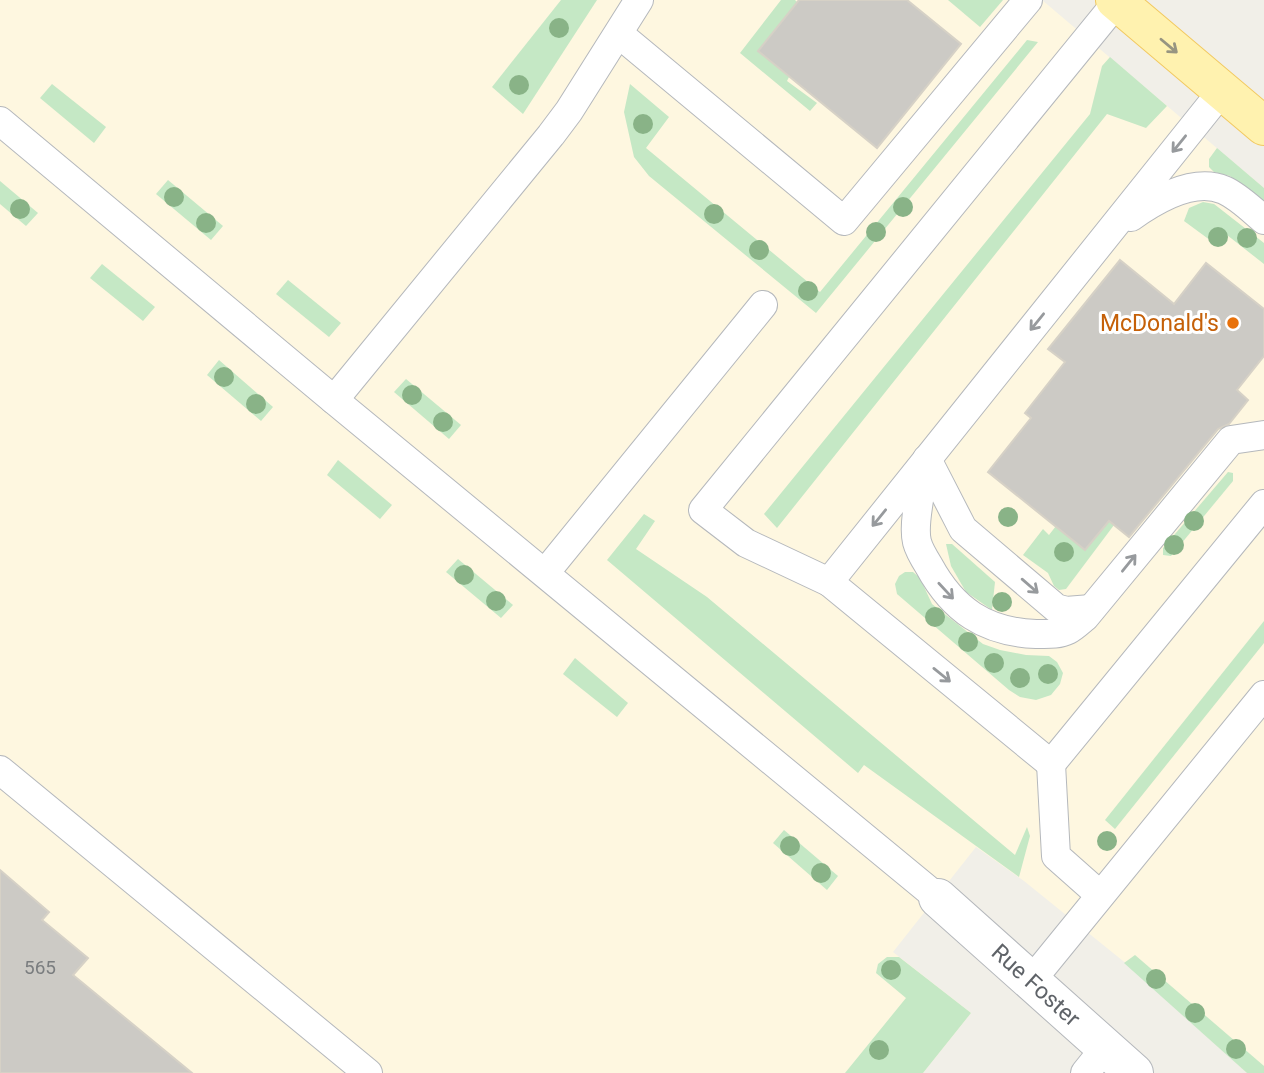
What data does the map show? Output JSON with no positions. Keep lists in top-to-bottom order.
{
  "streets": {
    "street": ["Rue Foster"]
  },
  "places": ["McDonald's"],
  "house_numbers": ["565"]
}
